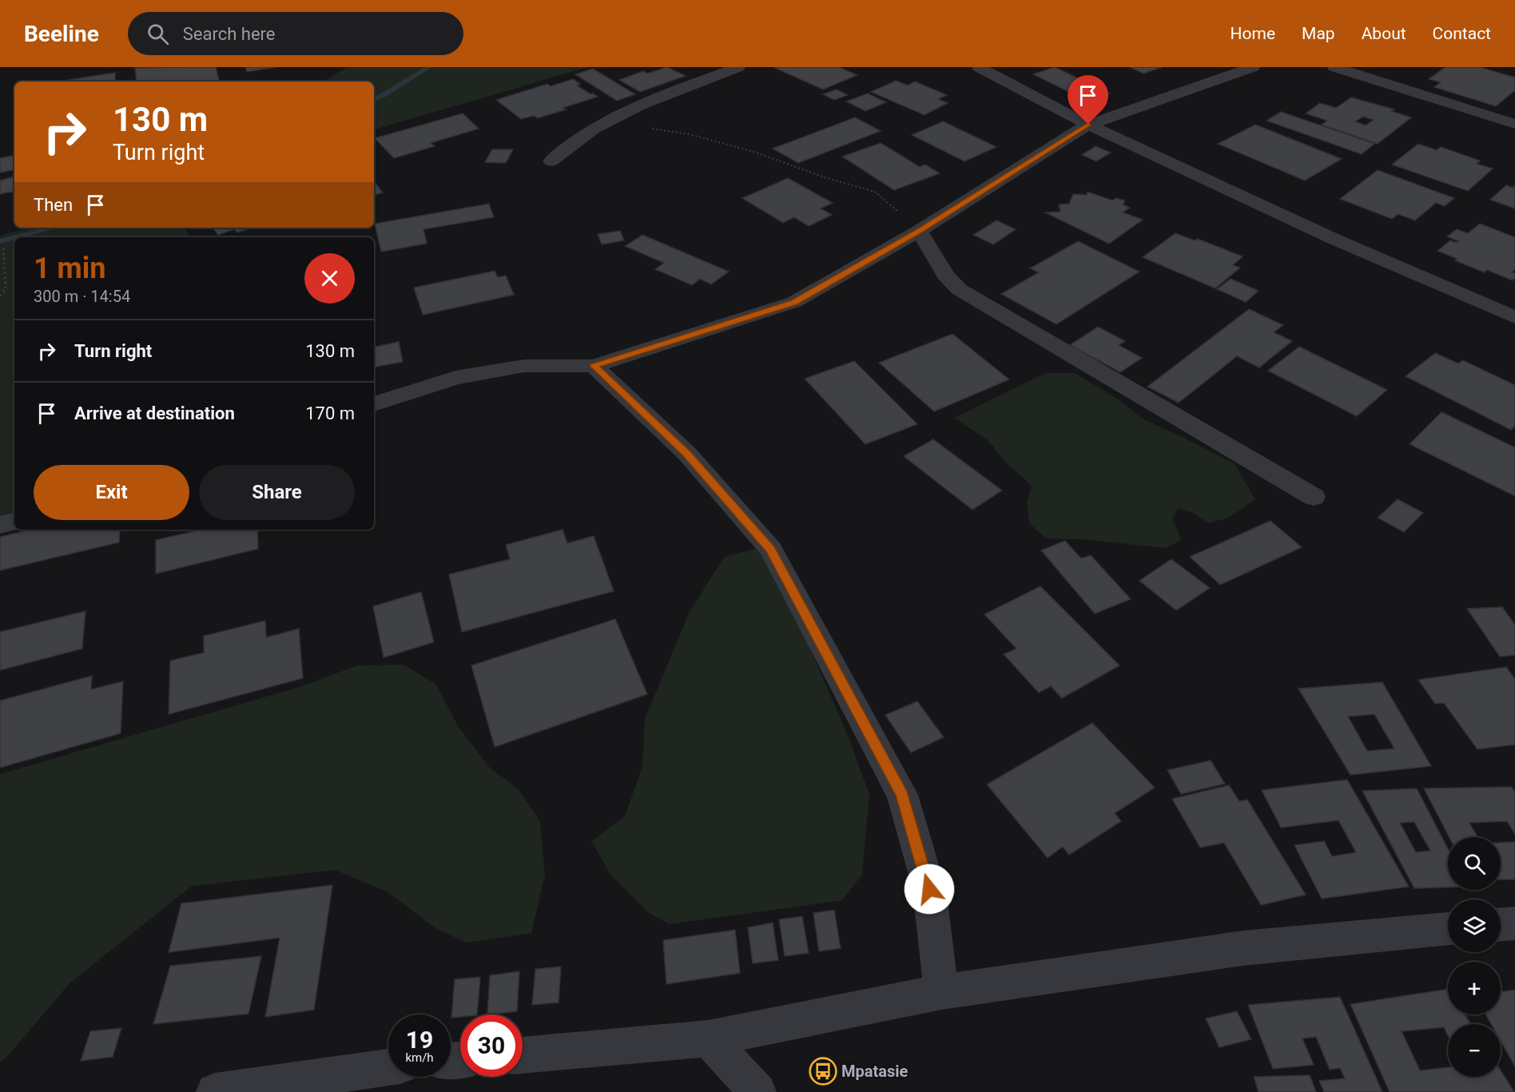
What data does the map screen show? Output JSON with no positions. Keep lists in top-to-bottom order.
{
  "places": {
    "bus stop": ["Mpatasie"]
  },
  "page": {
    "header": "Beeline",
    "search": "Search here",
    "nav": [
      "Home",
      "Map",
      "About",
      "Contact"
    ],
    "turn": ["130 m", "Turn right"],
    "then": "Then",
    "heading": ["1 min", "300 m · 14:54"],
    "list": [
      {
        "name": "Turn right",
        "value": "130 m"
      },
      {
        "name": "Arrive at destination",
        "value": "170 m"
      }
    ],
    "buttons": ["Exit", "Share"],
    "map_buttons": ["+", "−"],
    "speed": "19 km/h",
    "limit": "30"
  }
}
